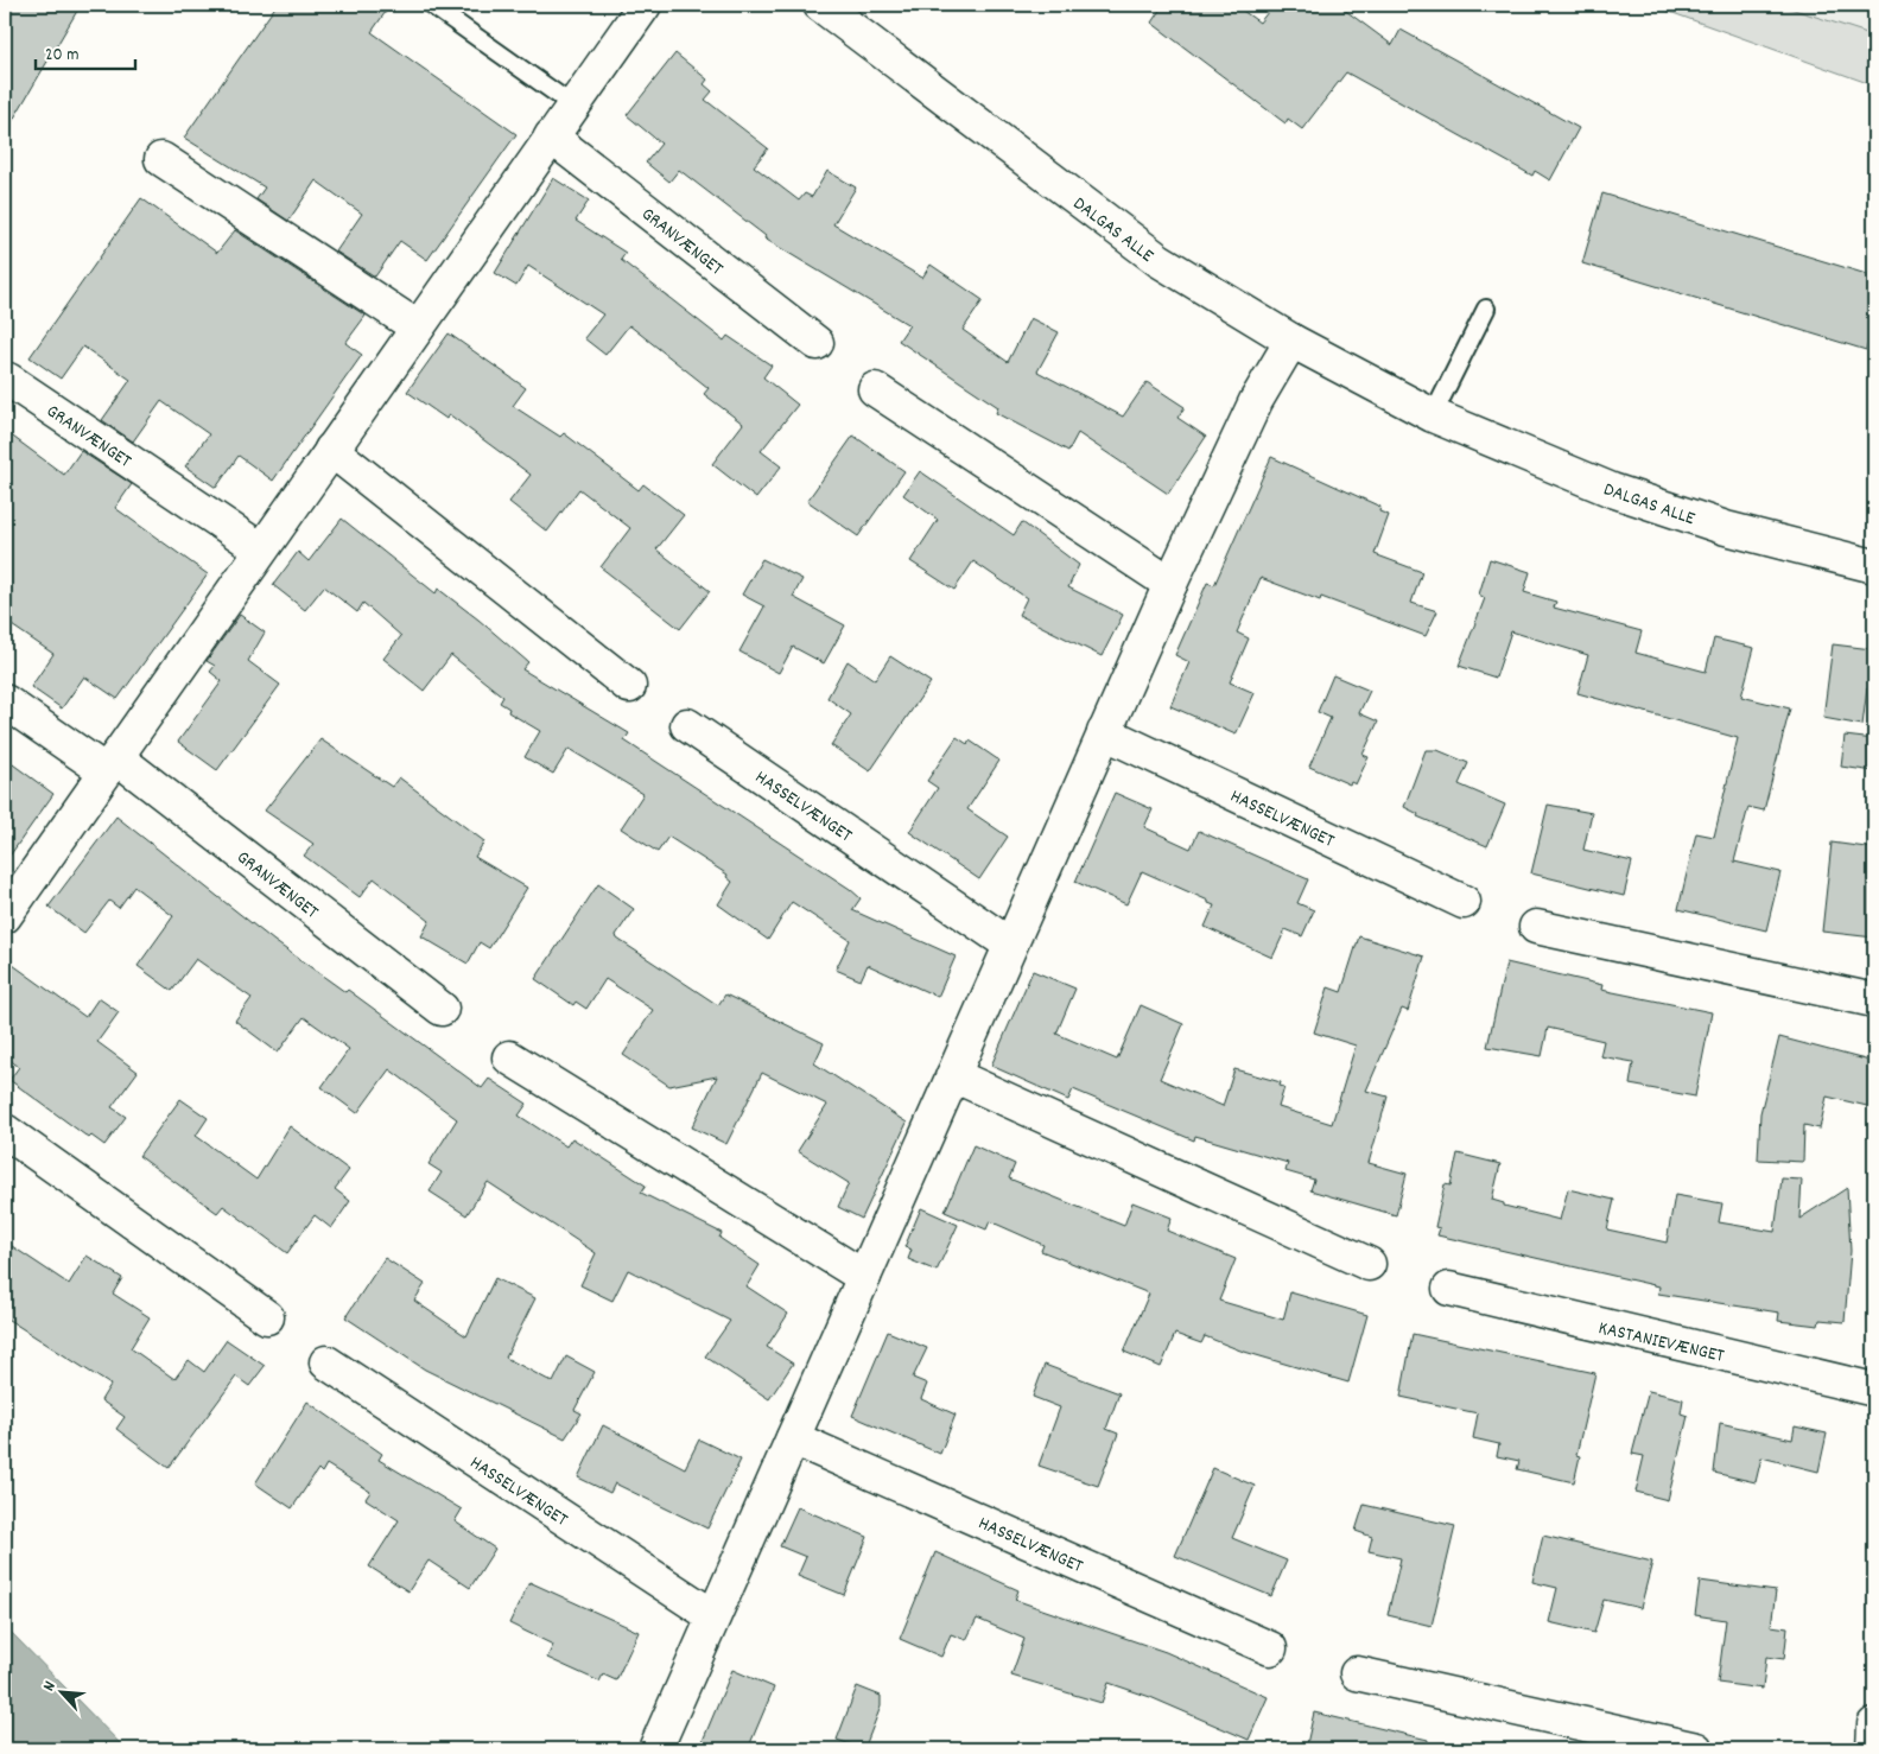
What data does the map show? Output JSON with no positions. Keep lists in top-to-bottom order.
{
  "streets": {
    "street": [
      "DALGAS ALLE",
      "GRANVÆNGET",
      "HASSELVÆNGET",
      "KASTANIEVÆNGET"
    ]
  },
  "scale_bar": "20 m",
  "north": "top left"
}
